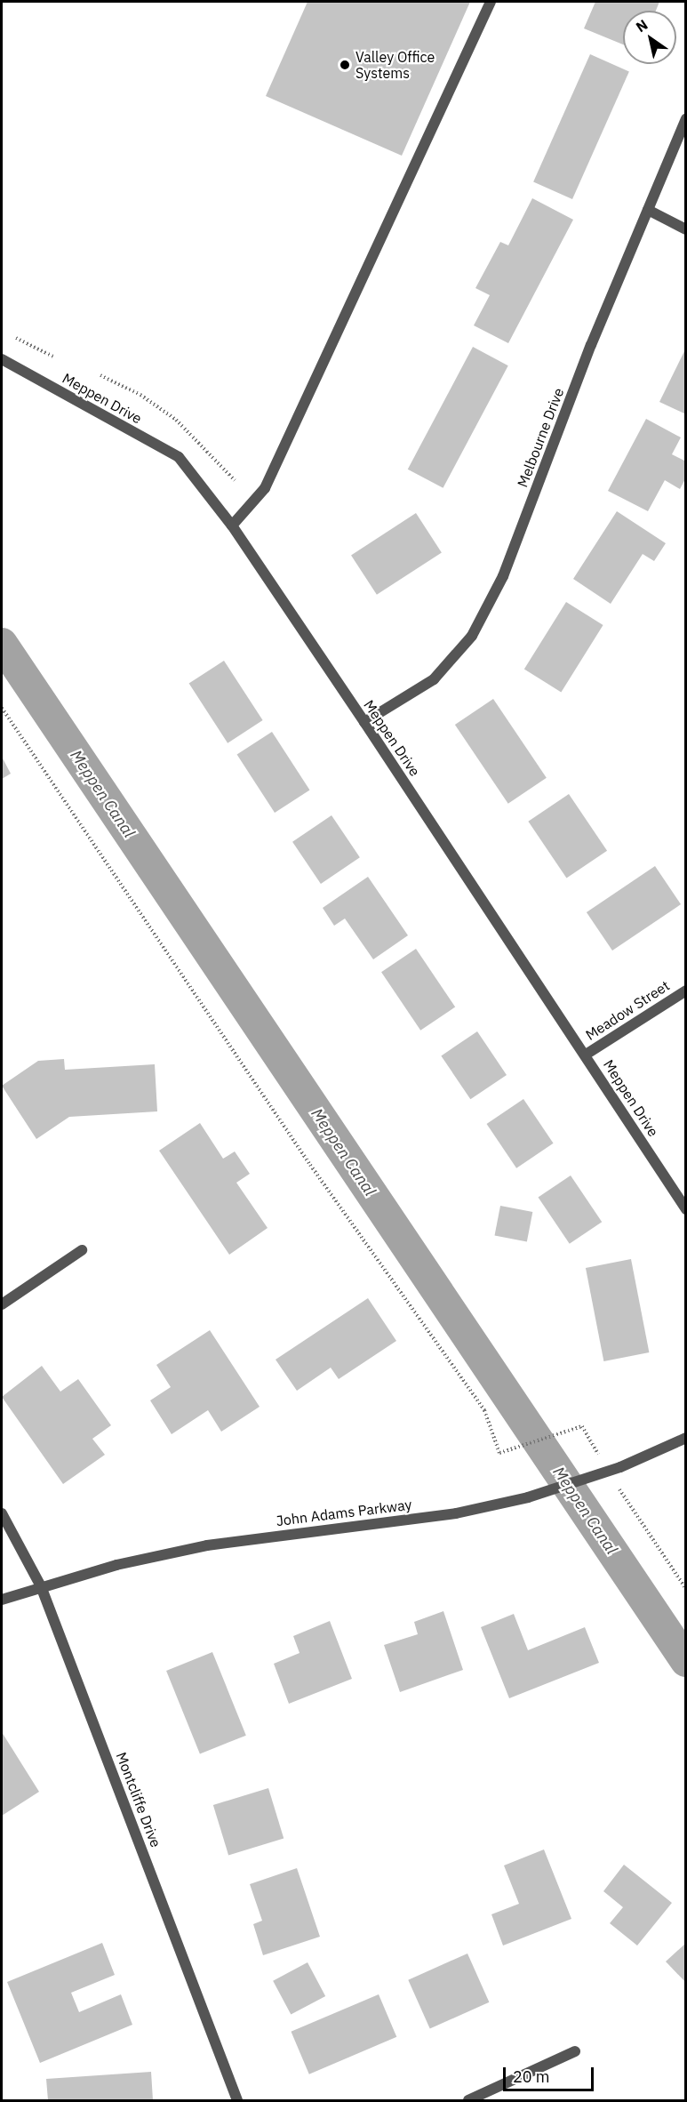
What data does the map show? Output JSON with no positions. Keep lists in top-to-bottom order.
{
  "streets": {
    "street": [
      "Meppen Drive",
      "Melbourne Drive",
      "Meadow Street",
      "John Adams Parkway",
      "Montcliffe Drive"
    ]
  },
  "crossings": [
    ["Meppen Drive", "Melbourne Drive"],
    ["Meppen Drive", "Meadow Street"],
    ["John Adams Parkway", "Montcliffe Drive"]
  ],
  "water": ["Meppen Canal"],
  "places": ["Valley Office Systems"],
  "scale_bar": "20 m",
  "north": "top left"
}
